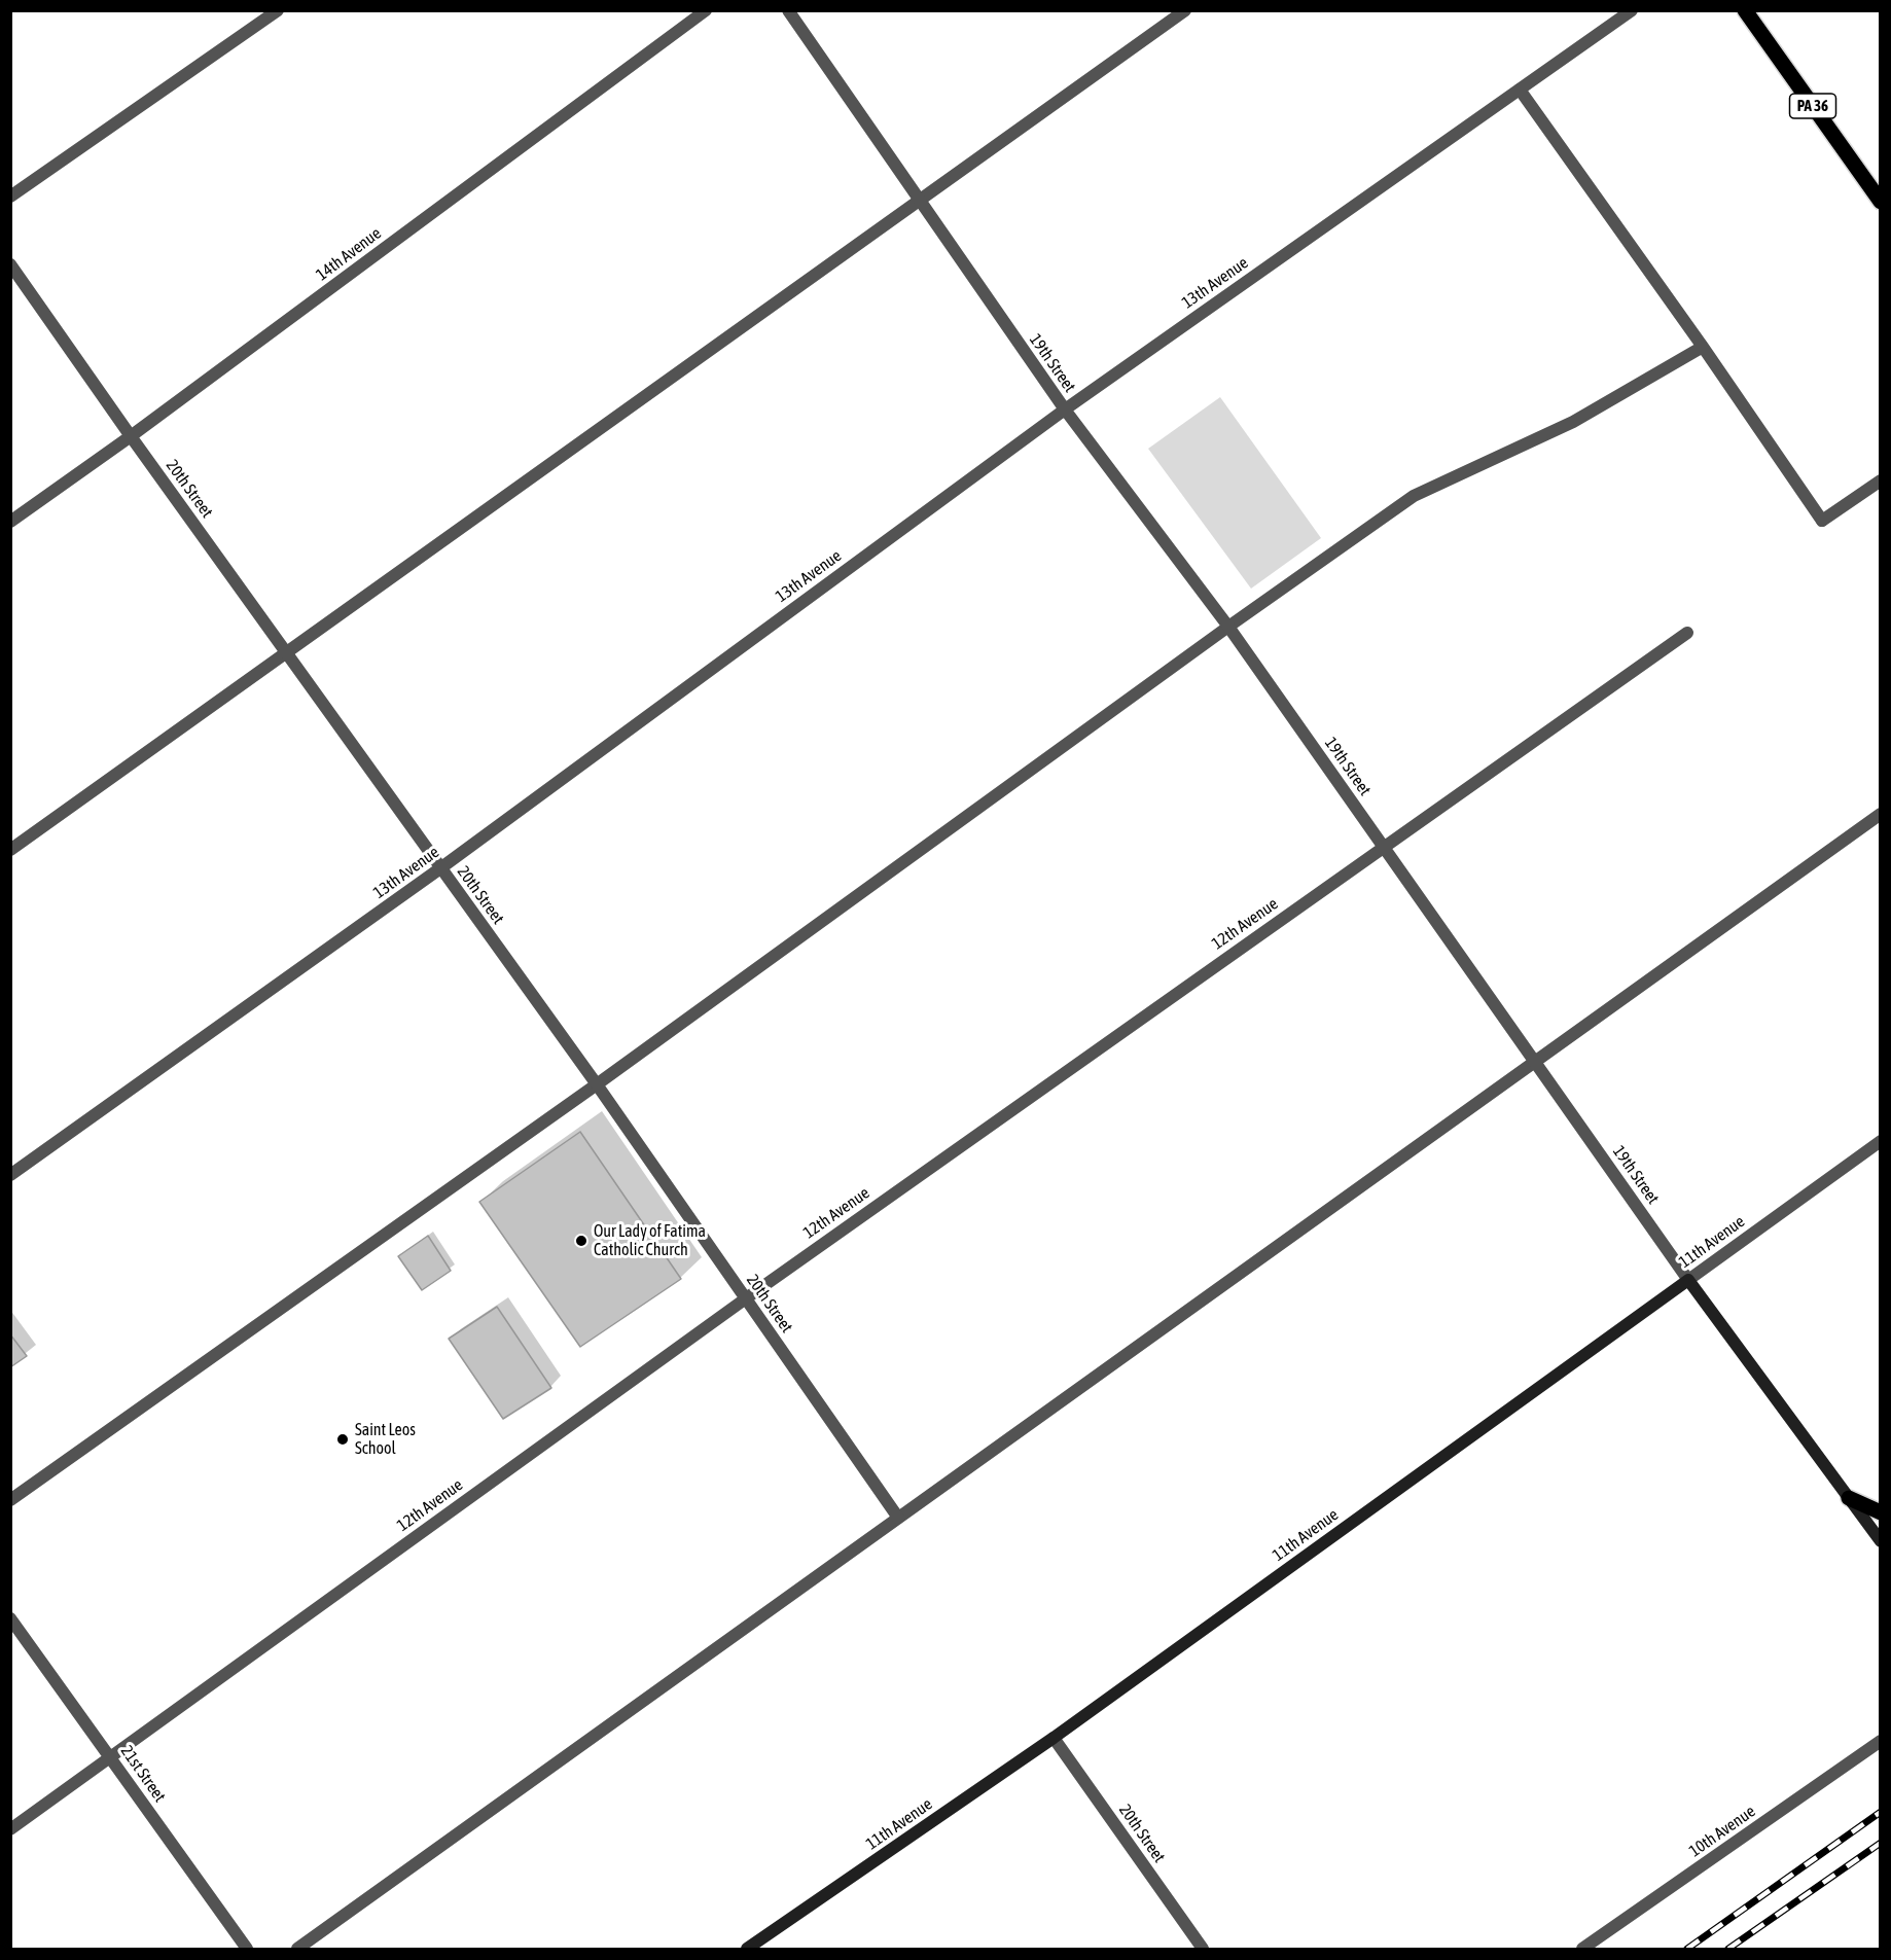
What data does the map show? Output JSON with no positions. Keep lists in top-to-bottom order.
{
  "streets": {
    "main road": ["PA 36"],
    "street": [
      "14th Avenue",
      "13th Avenue",
      "19th Street",
      "20th Street",
      "12th Avenue",
      "11th Avenue",
      "21st Street",
      "10th Avenue"
    ]
  },
  "crossings": [
    ["14th Avenue", "20th Street"],
    ["13th Avenue", "19th Street"],
    ["13th Avenue", "20th Street"],
    ["19th Street", "12th Avenue"],
    ["19th Street", "11th Avenue"],
    ["20th Street", "12th Avenue"],
    ["20th Street", "11th Avenue"],
    ["12th Avenue", "21st Street"]
  ],
  "places": ["Our Lady of Fatima Catholic Church", "Saint Leos School"]
}
